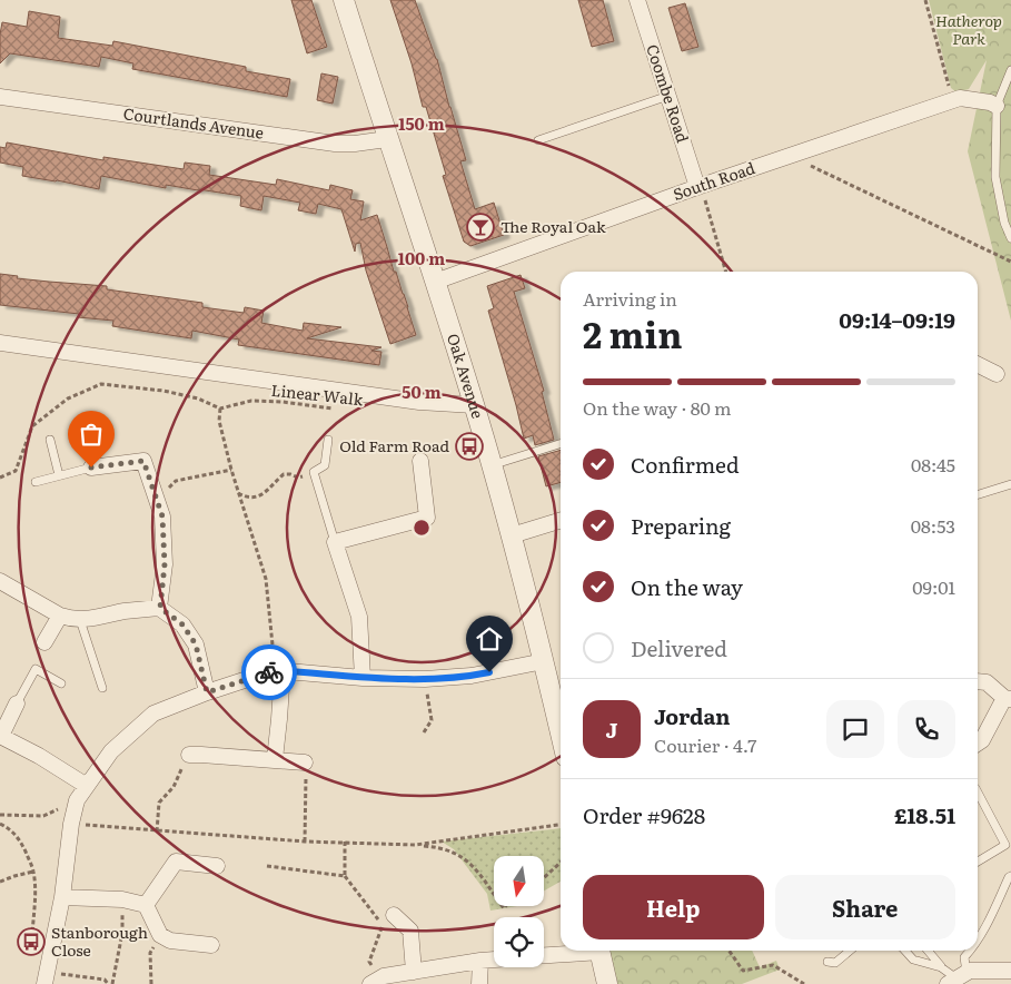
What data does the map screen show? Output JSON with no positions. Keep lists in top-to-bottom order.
{
  "streets": {
    "street": [
      "Coombe Road",
      "Courtlands Avenue",
      "South Road",
      "Oak Avenue"
    ],
    "path": ["Linear Walk"]
  },
  "crossings": [
    ["Coombe Road", "South Road"],
    ["Courtlands Avenue", "Oak Avenue"],
    ["South Road", "Oak Avenue"]
  ],
  "parks": ["Hatherop Park"],
  "places": {
    "bar": ["The Royal Oak"],
    "bus stop": ["Old Farm Road", "Stanborough Close"]
  },
  "north": "bottom",
  "page": {
    "heading": ["2 min", "Arriving in", "09:14–09:19"],
    "panel": [
      "Jordan",
      "Courier · 4.7",
      "Order #9628",
      "£18.51"
    ],
    "bar": "On the way · 80 m",
    "list": [
      ["Confirmed", "08:45"],
      ["Preparing", "08:53"],
      ["On the way", "09:01"],
      "Delivered"
    ],
    "round": "J",
    "buttons": ["Help", "Share"]
  },
  "rings": ["150 m", "100 m", "50 m"]
}
